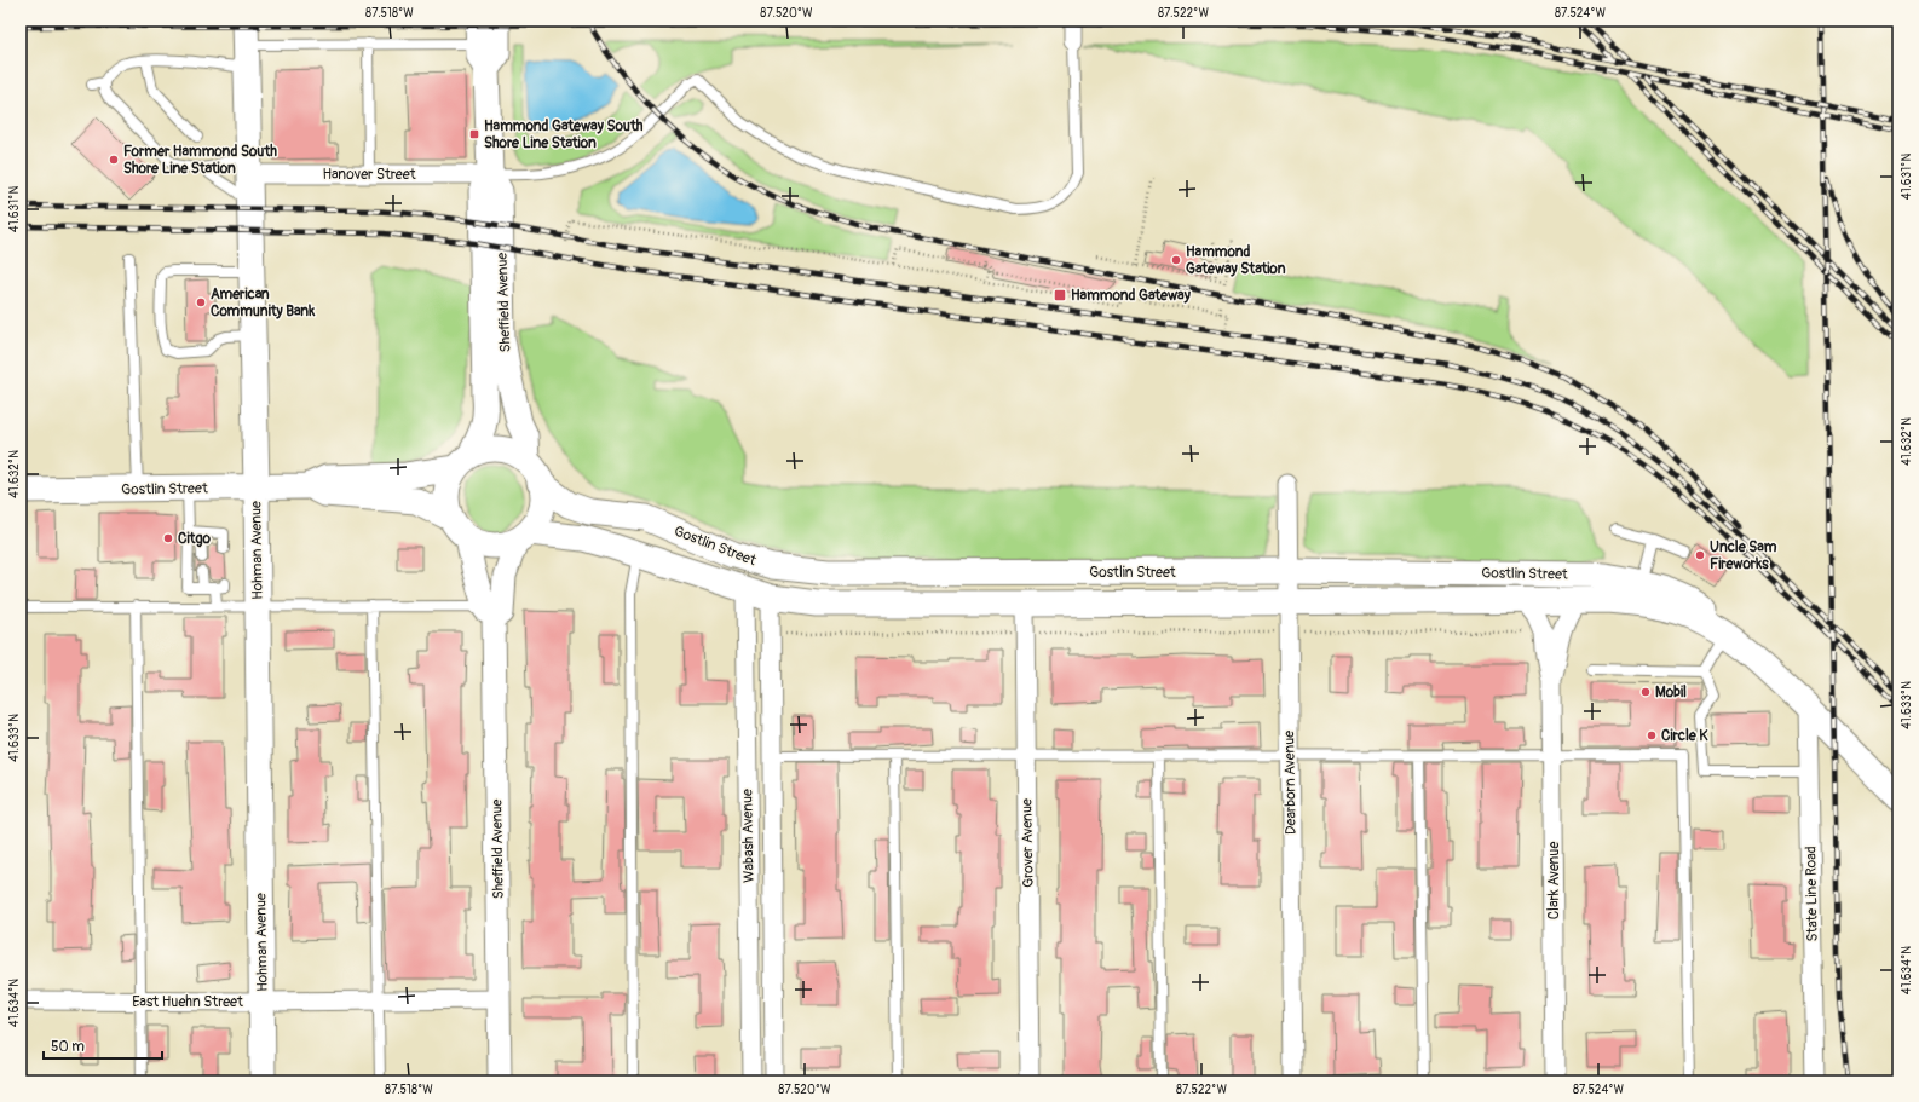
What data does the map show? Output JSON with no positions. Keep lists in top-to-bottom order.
{
  "streets": {
    "main road": ["Sheffield Avenue", "Gostlin Street", "Hohman Avenue"],
    "street": [
      "Hanover Street",
      "Dearborn Avenue",
      "Wabash Avenue",
      "Grover Avenue",
      "Clark Avenue",
      "State Line Road",
      "East Huehn Street"
    ]
  },
  "crossings": [
    ["Hanover Street", "Sheffield Avenue"],
    ["Hanover Street", "Hohman Avenue"],
    ["Sheffield Avenue", "Gostlin Street"],
    ["Sheffield Avenue", "East Huehn Street"],
    ["Gostlin Street", "Hohman Avenue"],
    ["Gostlin Street", "Dearborn Avenue"],
    ["Gostlin Street", "Wabash Avenue"],
    ["Gostlin Street", "Grover Avenue"],
    ["Gostlin Street", "Clark Avenue"],
    ["Gostlin Street", "State Line Road"],
    ["Hohman Avenue", "East Huehn Street"]
  ],
  "places": {
    "transit": ["Hammond Gateway South Shore Line Station", "Hammond Gateway"],
    "other": [
      "Former Hammond South Shore Line Station",
      "Hammond Gateway Station",
      "American Community Bank",
      "Citgo",
      "Uncle Sam Fireworks",
      "Mobil",
      "Circle K"
    ]
  },
  "scale_bar": "50 m",
  "coordinates": [
    "87.518°W",
    "87.520°W",
    "87.522°W",
    "87.524°W",
    "41.631°N",
    "41.632°N",
    "41.633°N",
    "41.634°N"
  ]
}
